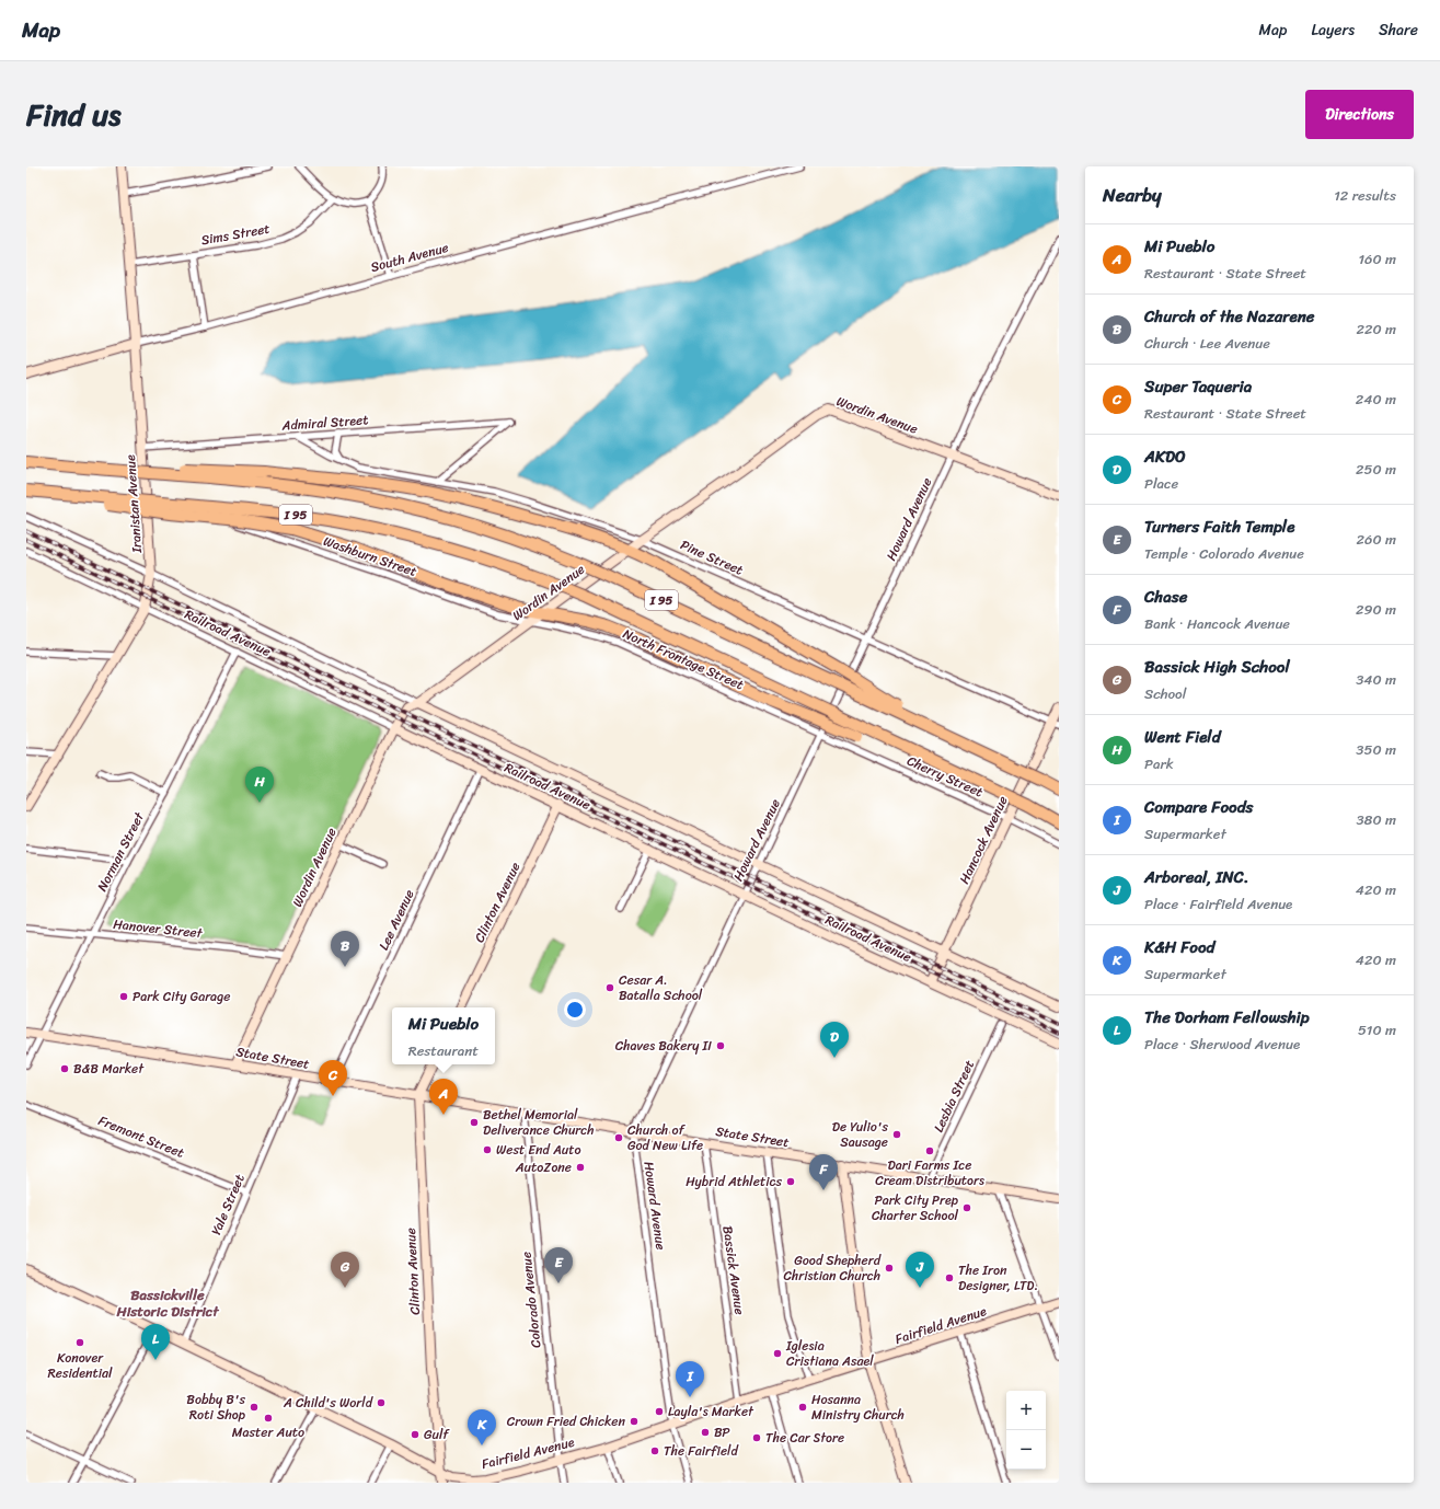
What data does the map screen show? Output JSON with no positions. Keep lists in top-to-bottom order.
{
  "streets": {
    "highway": ["I 95"],
    "street": [
      "Sims Street",
      "South Avenue",
      "Wordin Avenue",
      "Admiral Street",
      "Iranistan Avenue",
      "Howard Avenue",
      "Washburn Street",
      "Pine Street",
      "Railroad Avenue",
      "North Frontage Street",
      "Cherry Street",
      "Hancock Avenue",
      "Norman Street",
      "Clinton Avenue",
      "Lee Avenue",
      "Hanover Street",
      "State Street",
      "Lesbia Street",
      "Fremont Street",
      "Yale Street",
      "Bassick Avenue",
      "Colorado Avenue",
      "Fairfield Avenue"
    ]
  },
  "crossings": [
    ["Sims Street", "Iranistan Avenue"],
    ["South Avenue", "Iranistan Avenue"],
    ["Wordin Avenue", "Howard Avenue"],
    ["Wordin Avenue", "Washburn Street"],
    ["Wordin Avenue", "Pine Street"],
    ["Wordin Avenue", "Railroad Avenue"],
    ["Wordin Avenue", "North Frontage Street"],
    ["Wordin Avenue", "Hanover Street"],
    ["Wordin Avenue", "State Street"],
    ["Admiral Street", "Iranistan Avenue"],
    ["Admiral Street", "Pine Street"],
    ["Iranistan Avenue", "Washburn Street"],
    ["Iranistan Avenue", "Railroad Avenue"],
    ["Howard Avenue", "Pine Street"],
    ["Howard Avenue", "Railroad Avenue"],
    ["Howard Avenue", "North Frontage Street"],
    ["Howard Avenue", "Cherry Street"],
    ["Howard Avenue", "State Street"],
    ["Howard Avenue", "Fairfield Avenue"],
    ["Washburn Street", "North Frontage Street"],
    ["Pine Street", "Hancock Avenue"],
    ["Railroad Avenue", "Hancock Avenue"],
    ["Railroad Avenue", "Norman Street"],
    ["Railroad Avenue", "Clinton Avenue"],
    ["Railroad Avenue", "Lee Avenue"],
    ["North Frontage Street", "Cherry Street"],
    ["Cherry Street", "Hancock Avenue"],
    ["Norman Street", "Hanover Street"],
    ["Norman Street", "State Street"],
    ["Clinton Avenue", "State Street"],
    ["Clinton Avenue", "Fairfield Avenue"],
    ["Lee Avenue", "State Street"],
    ["State Street", "Lesbia Street"],
    ["State Street", "Yale Street"],
    ["State Street", "Bassick Avenue"],
    ["State Street", "Colorado Avenue"],
    ["Fremont Street", "Yale Street"],
    ["Yale Street", "Fairfield Avenue"],
    ["Bassick Avenue", "Fairfield Avenue"],
    ["Colorado Avenue", "Fairfield Avenue"]
  ],
  "districts": ["Bassickville Historic District"],
  "places": [
    "Cesar A. Batalla School",
    "Park City Garage",
    "Chaves Bakery II",
    "B&B Market",
    "Bethel Memorial Deliverance Church",
    "De Yulio's Sausage",
    "Church of God New Life",
    "West End Auto",
    "Dari Farms Ice Cream Distributors",
    "AutoZone",
    "Hybrid Athletics",
    "Park City Prep Charter School",
    "Good Shepherd Christian Church",
    "The Iron Designer, LTD.",
    "Konover Residential",
    "Iglesia Cristiana Asael",
    "A Child's World",
    "Bobby B's Roti Shop",
    "Hosanna Ministry Church",
    "Layla's Market",
    "Master Auto",
    "Crown Fried Chicken",
    "BP",
    "Gulf",
    "The Car Store",
    "The Fairfield"
  ],
  "page": {
    "header": "Map",
    "nav": ["Map", "Layers", "Share"],
    "title": "Find us",
    "buttons": "Directions",
    "heading": ["Nearby", "12 results"],
    "list": [
      {
        "mark": "A",
        "name": "Mi Pueblo",
        "note": "Restaurant · State Street",
        "value": "160 m"
      },
      {
        "mark": "B",
        "name": "Church of the Nazarene",
        "note": "Church · Lee Avenue",
        "value": "220 m"
      },
      {
        "mark": "C",
        "name": "Super Taqueria",
        "note": "Restaurant · State Street",
        "value": "240 m"
      },
      {
        "mark": "D",
        "name": "AKDO",
        "note": "Place",
        "value": "250 m"
      },
      {
        "mark": "E",
        "name": "Turners Faith Temple",
        "note": "Temple · Colorado Avenue",
        "value": "260 m"
      },
      {
        "mark": "F",
        "name": "Chase",
        "note": "Bank · Hancock Avenue",
        "value": "290 m"
      },
      {
        "mark": "G",
        "name": "Bassick High School",
        "note": "School",
        "value": "340 m"
      },
      {
        "mark": "H",
        "name": "Went Field",
        "note": "Park",
        "value": "350 m"
      },
      {
        "mark": "I",
        "name": "Compare Foods",
        "note": "Supermarket",
        "value": "380 m"
      },
      {
        "mark": "J",
        "name": "Arboreal, INC.",
        "note": "Place · Fairfield Avenue",
        "value": "420 m"
      },
      {
        "mark": "K",
        "name": "K&H Food",
        "note": "Supermarket",
        "value": "420 m"
      },
      {
        "mark": "L",
        "name": "The Dorham Fellowship",
        "note": "Place · Sherwood Avenue",
        "value": "510 m"
      }
    ],
    "pins": [
      "H",
      "B",
      "D",
      "C",
      "A",
      "F",
      "E",
      "G",
      "J",
      "L",
      "I",
      "K"
    ],
    "popup": ["Mi Pueblo", "Restaurant"],
    "map_buttons": ["+", "−"]
  }
}
